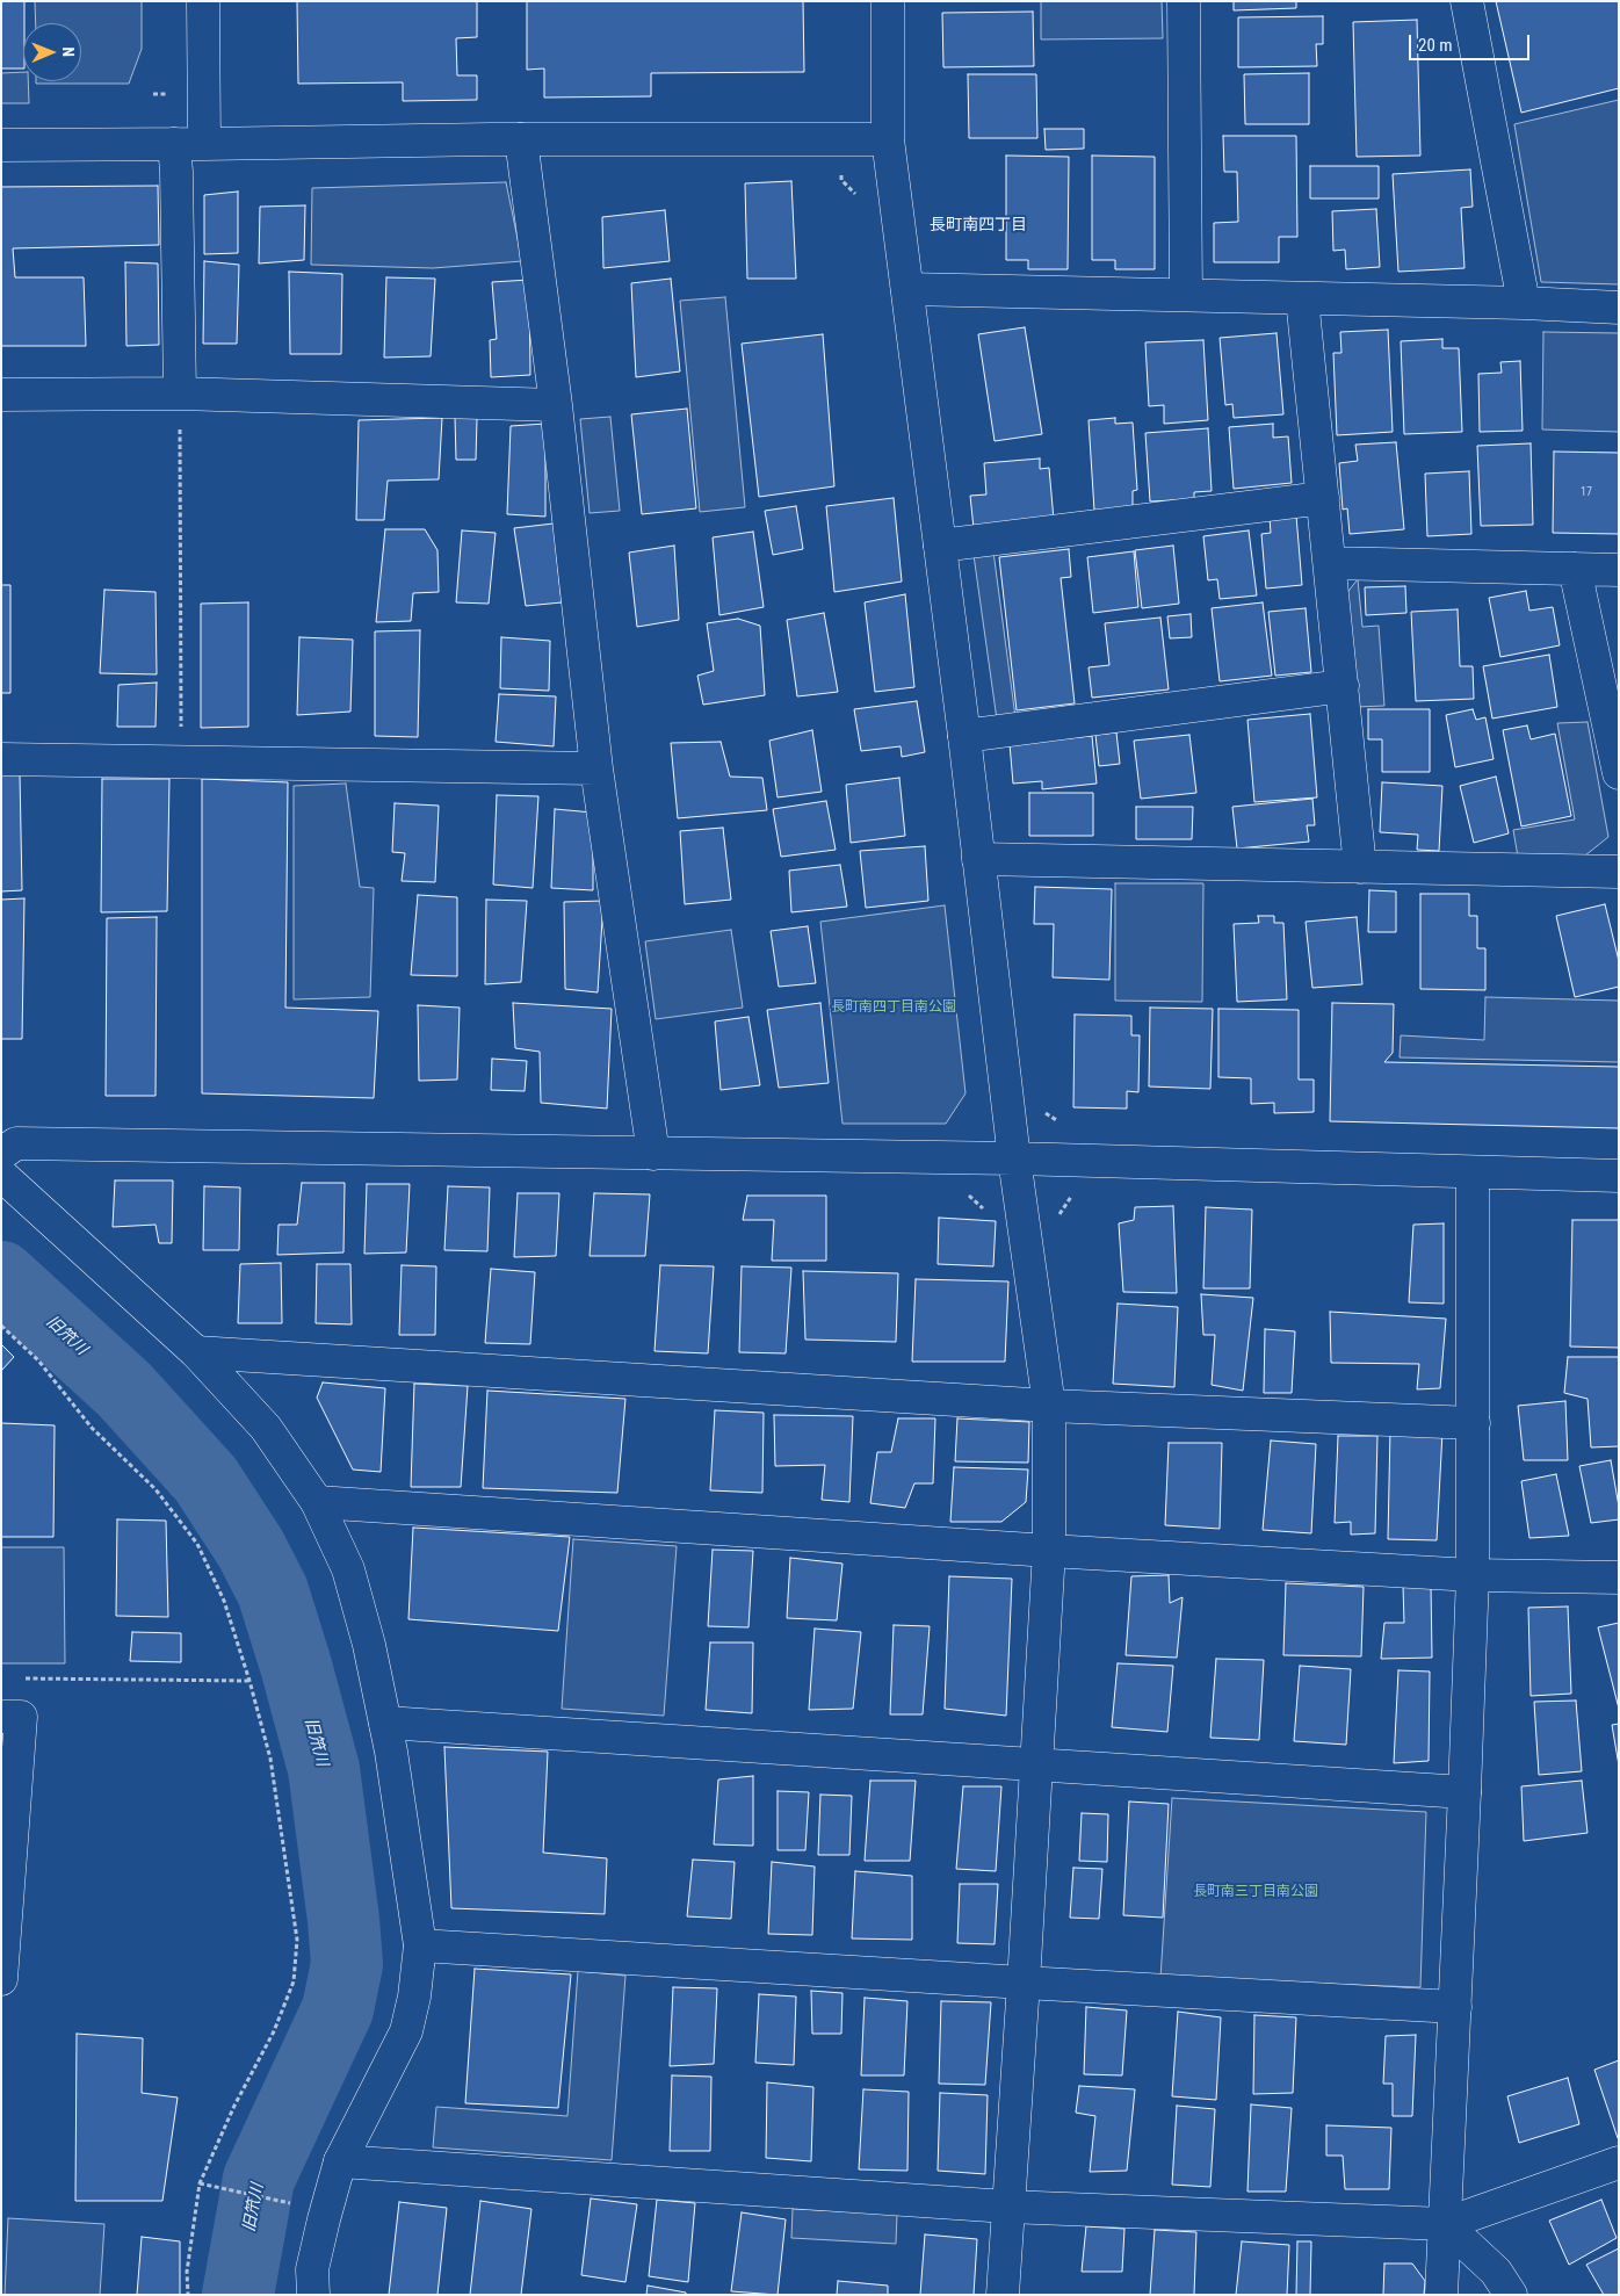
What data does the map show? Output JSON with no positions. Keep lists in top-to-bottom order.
{
  "districts": ["長町南四丁目"],
  "water": ["旧笊川"],
  "parks": ["長町南四丁目南公園", "長町南三丁目南公園"],
  "house_numbers": ["17"],
  "scale_bar": "20 m",
  "north": "right"
}
